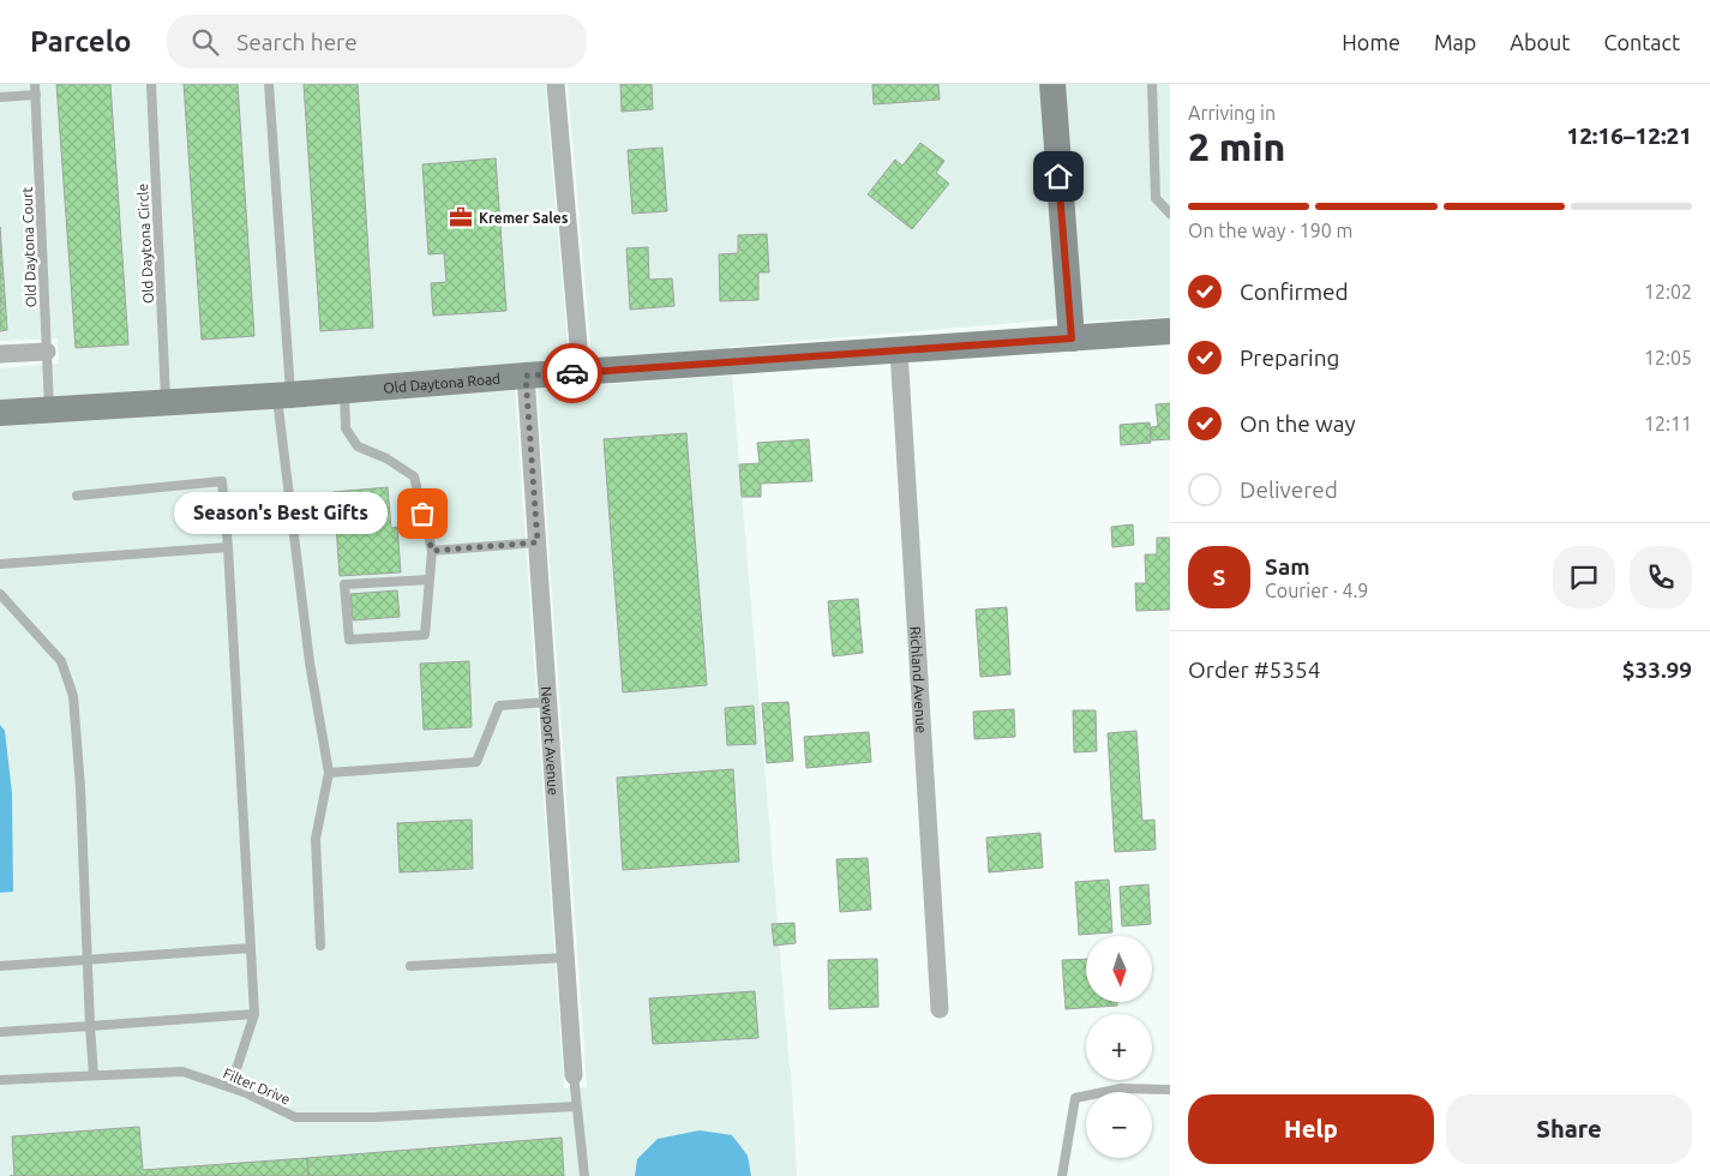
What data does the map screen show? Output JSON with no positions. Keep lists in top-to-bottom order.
{
  "streets": {
    "street": ["Old Daytona Road", "Richland Avenue", "Newport Avenue"],
    "lane": ["Old Daytona Circle", "Old Daytona Court", "Filter Drive"]
  },
  "crossings": [
    ["Old Daytona Circle", "Old Daytona Road"],
    ["Old Daytona Court", "Old Daytona Road"],
    ["Old Daytona Road", "Richland Avenue"],
    ["Old Daytona Road", "Newport Avenue"],
    ["Newport Avenue", "Filter Drive"]
  ],
  "places": {
    "office": ["Kremer Sales"],
    "other": ["Season's Best Gifts"]
  },
  "north": "bottom",
  "page": {
    "header": "Parcelo",
    "search": "Search here",
    "nav": [
      "Home",
      "Map",
      "About",
      "Contact"
    ],
    "heading": ["2 min", "Arriving in", "12:16–12:21"],
    "panel": [
      "Sam",
      "Courier · 4.9",
      "Order #5354",
      "$33.99"
    ],
    "bar": "On the way · 190 m",
    "list": [
      ["Confirmed", "12:02"],
      ["Preparing", "12:05"],
      ["On the way", "12:11"],
      "Delivered"
    ],
    "bubble": "Season's Best Gifts",
    "round": "S",
    "map_buttons": ["+", "−"],
    "buttons": ["Help", "Share"]
  }
}
